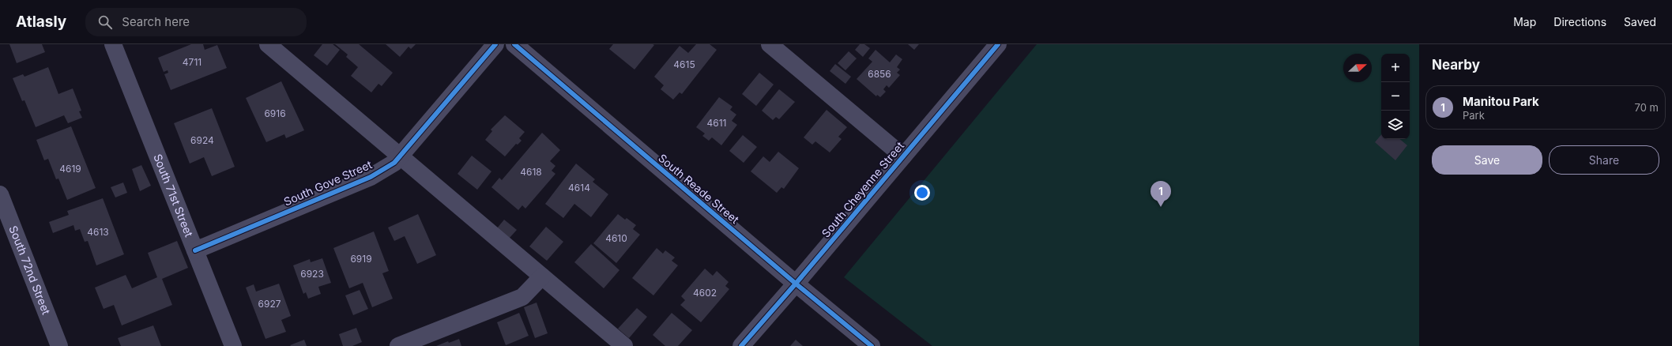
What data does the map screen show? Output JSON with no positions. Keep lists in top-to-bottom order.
{
  "streets": {
    "street": [
      "South Gove Street",
      "South Reade Street",
      "South Cheyenne Street",
      "South 71st Street",
      "South 72nd Street"
    ]
  },
  "crossings": [
    ["South Gove Street", "South 71st Street"],
    ["South Reade Street", "South Cheyenne Street"]
  ],
  "house_numbers": [
    "4711",
    "4615",
    "6856",
    "6916",
    "4611",
    "6924",
    "4619",
    "4618",
    "4614",
    "4613",
    "4610",
    "6919",
    "6923",
    "4602",
    "6927"
  ],
  "north": "right",
  "page": {
    "header": "Atlasly",
    "search": "Search here",
    "nav": ["Map", "Directions", "Saved"],
    "heading": "Nearby",
    "map_buttons": ["+", "−"],
    "list": [
      {
        "mark": "1",
        "name": "Manitou Park",
        "note": "Park",
        "value": "70 m"
      }
    ],
    "buttons": ["Save", "Share"],
    "pins": "1"
  }
}
